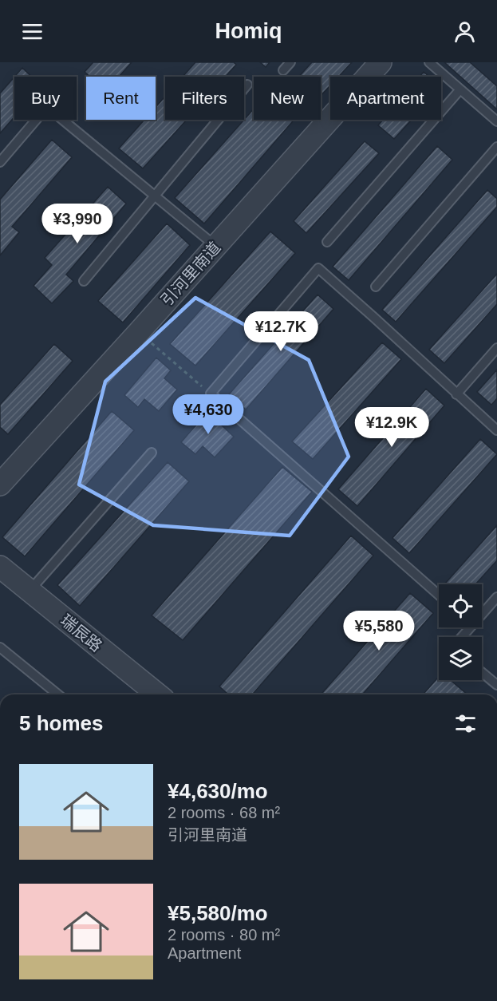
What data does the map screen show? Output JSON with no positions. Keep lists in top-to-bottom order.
{
  "streets": {
    "street": ["引河里南道", "瑞辰路"]
  },
  "page": {
    "header": "Homiq",
    "chip": [
      "Buy",
      "Rent",
      "Filters",
      "New",
      "Apartment"
    ],
    "price": [
      "¥3,990",
      "¥12.7K",
      "¥4,630",
      "¥12.9K",
      "¥5,580"
    ],
    "heading": "5 homes",
    "list": [
      {
        "name": "¥4,630/mo",
        "note": "2 rooms · 68 m² · 引河里南道"
      },
      {
        "name": "¥5,580/mo",
        "note": "2 rooms · 80 m² · Apartment"
      }
    ]
  }
}
